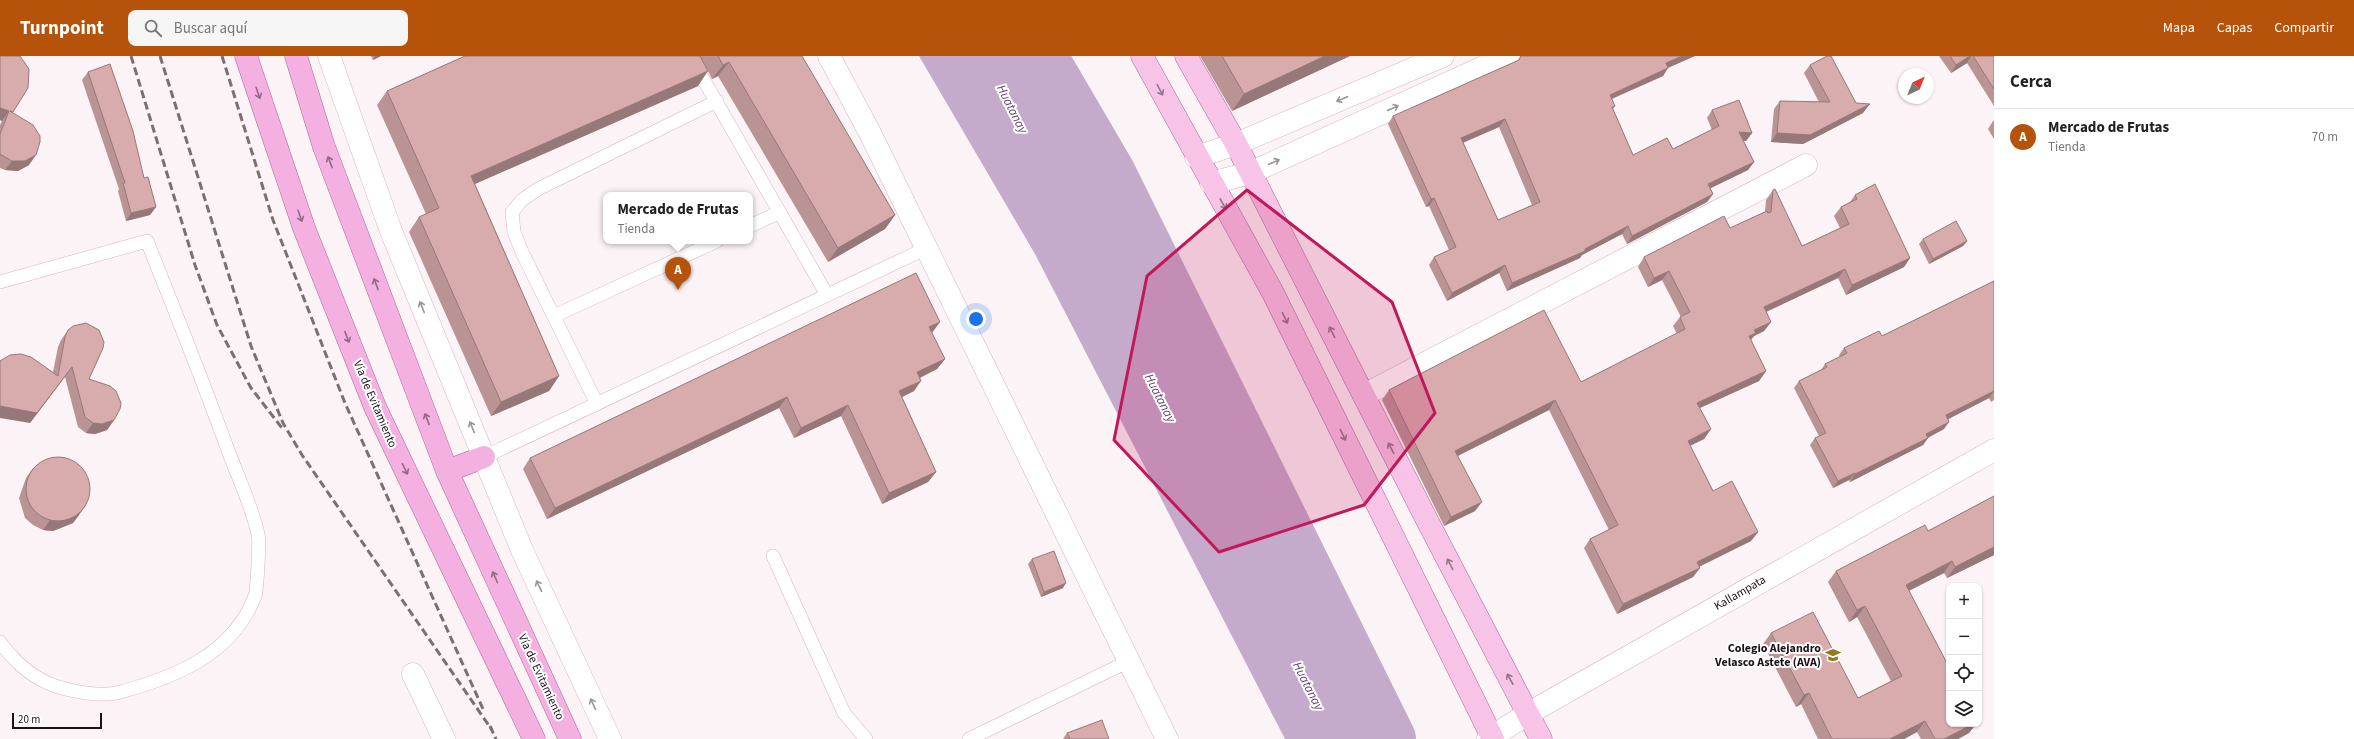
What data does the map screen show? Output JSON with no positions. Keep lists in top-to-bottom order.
{
  "streets": {
    "highway": ["Vía de Evitamiento"],
    "street": ["Kallampata"]
  },
  "water": ["Huatanay"],
  "places": {
    "school or university": ["Colegio Alejandro Velasco Astete (AVA)"]
  },
  "scale_bar": "20 m",
  "north": "top right",
  "page": {
    "header": "Turnpoint",
    "search": "Buscar aquí",
    "nav": ["Mapa", "Capas", "Compartir"],
    "heading": "Cerca",
    "list": [
      {
        "mark": "A",
        "name": "Mercado de Frutas",
        "note": "Tienda",
        "value": "70 m"
      }
    ],
    "popup": ["Mercado de Frutas", "Tienda"],
    "pins": "A",
    "map_buttons": ["+", "−"],
    "scale": "20 m"
  }
}
